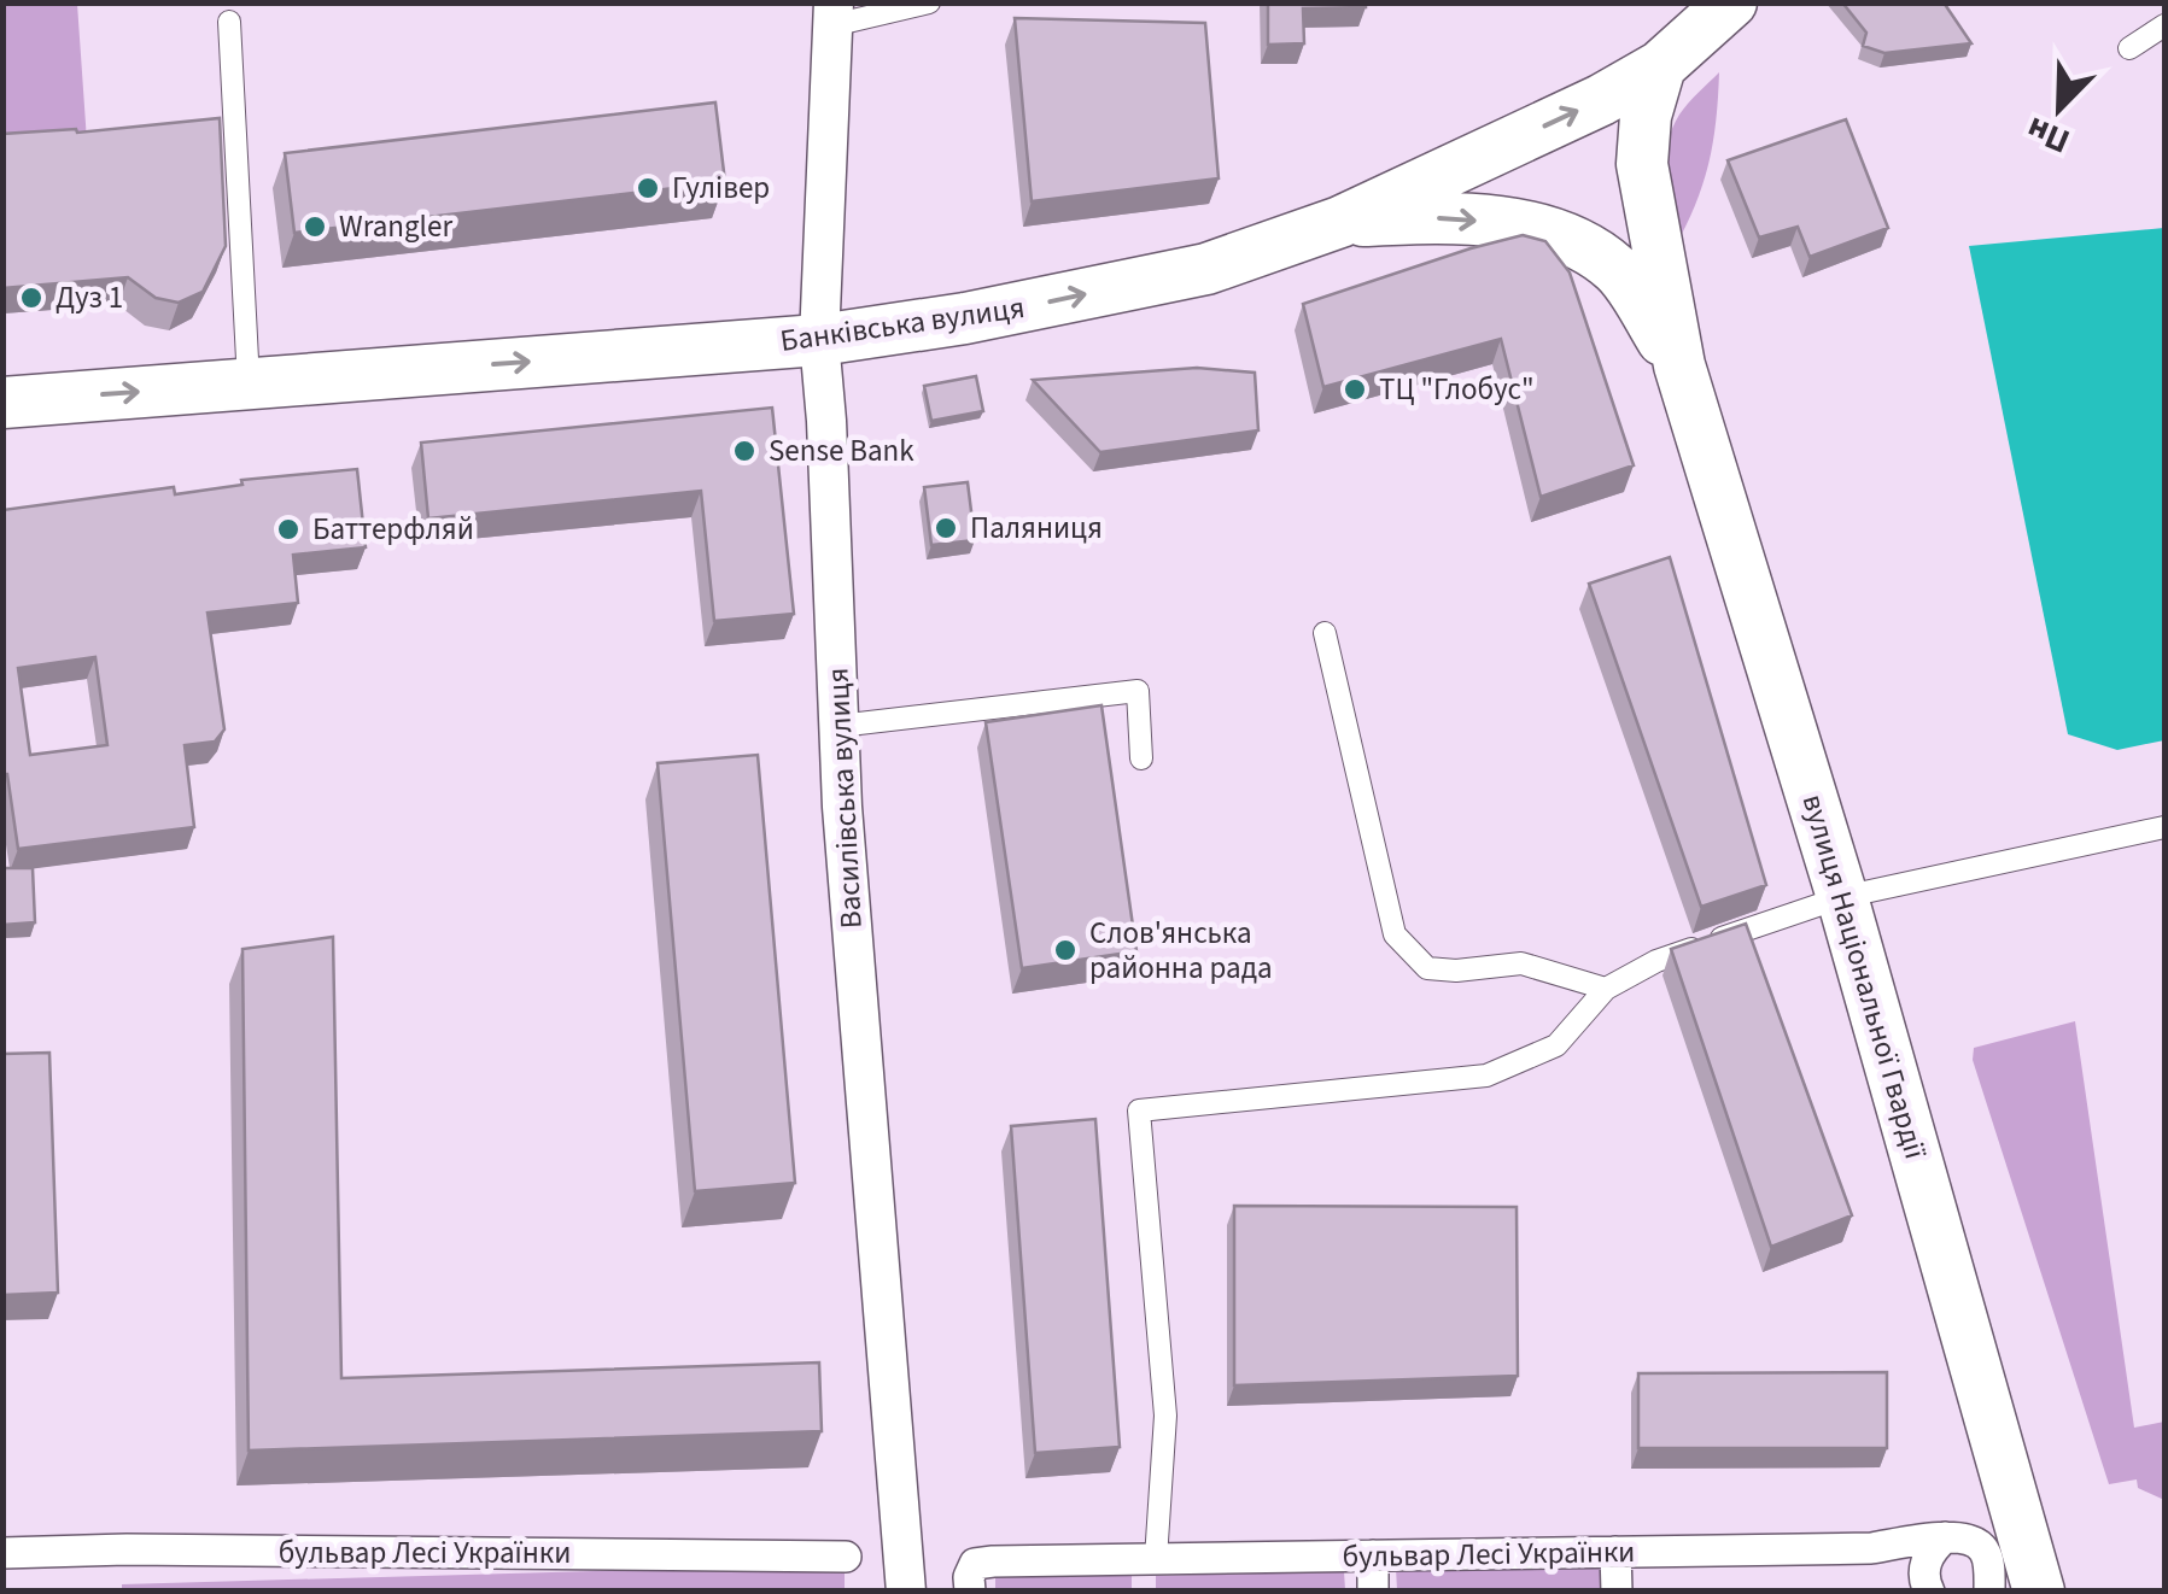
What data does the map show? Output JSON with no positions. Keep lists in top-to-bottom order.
{
  "streets": {
    "street": [
      "Банківська вулиця",
      "Василівська вулиця",
      "вулиця Національної Гвардії",
      "бульвар Лесі Українки"
    ]
  },
  "crossings": [
    ["Банківська вулиця", "Василівська вулиця"]
  ],
  "one_way": ["Банківська вулиця"],
  "places": [
    "Гулівер",
    "Wrangler",
    "Дуз 1",
    "ТЦ \"Глобус\"",
    "Sense Bank",
    "Паляниця",
    "Баттерфляй",
    "Слов'янська районна рада"
  ],
  "north": "bottom left"
}
